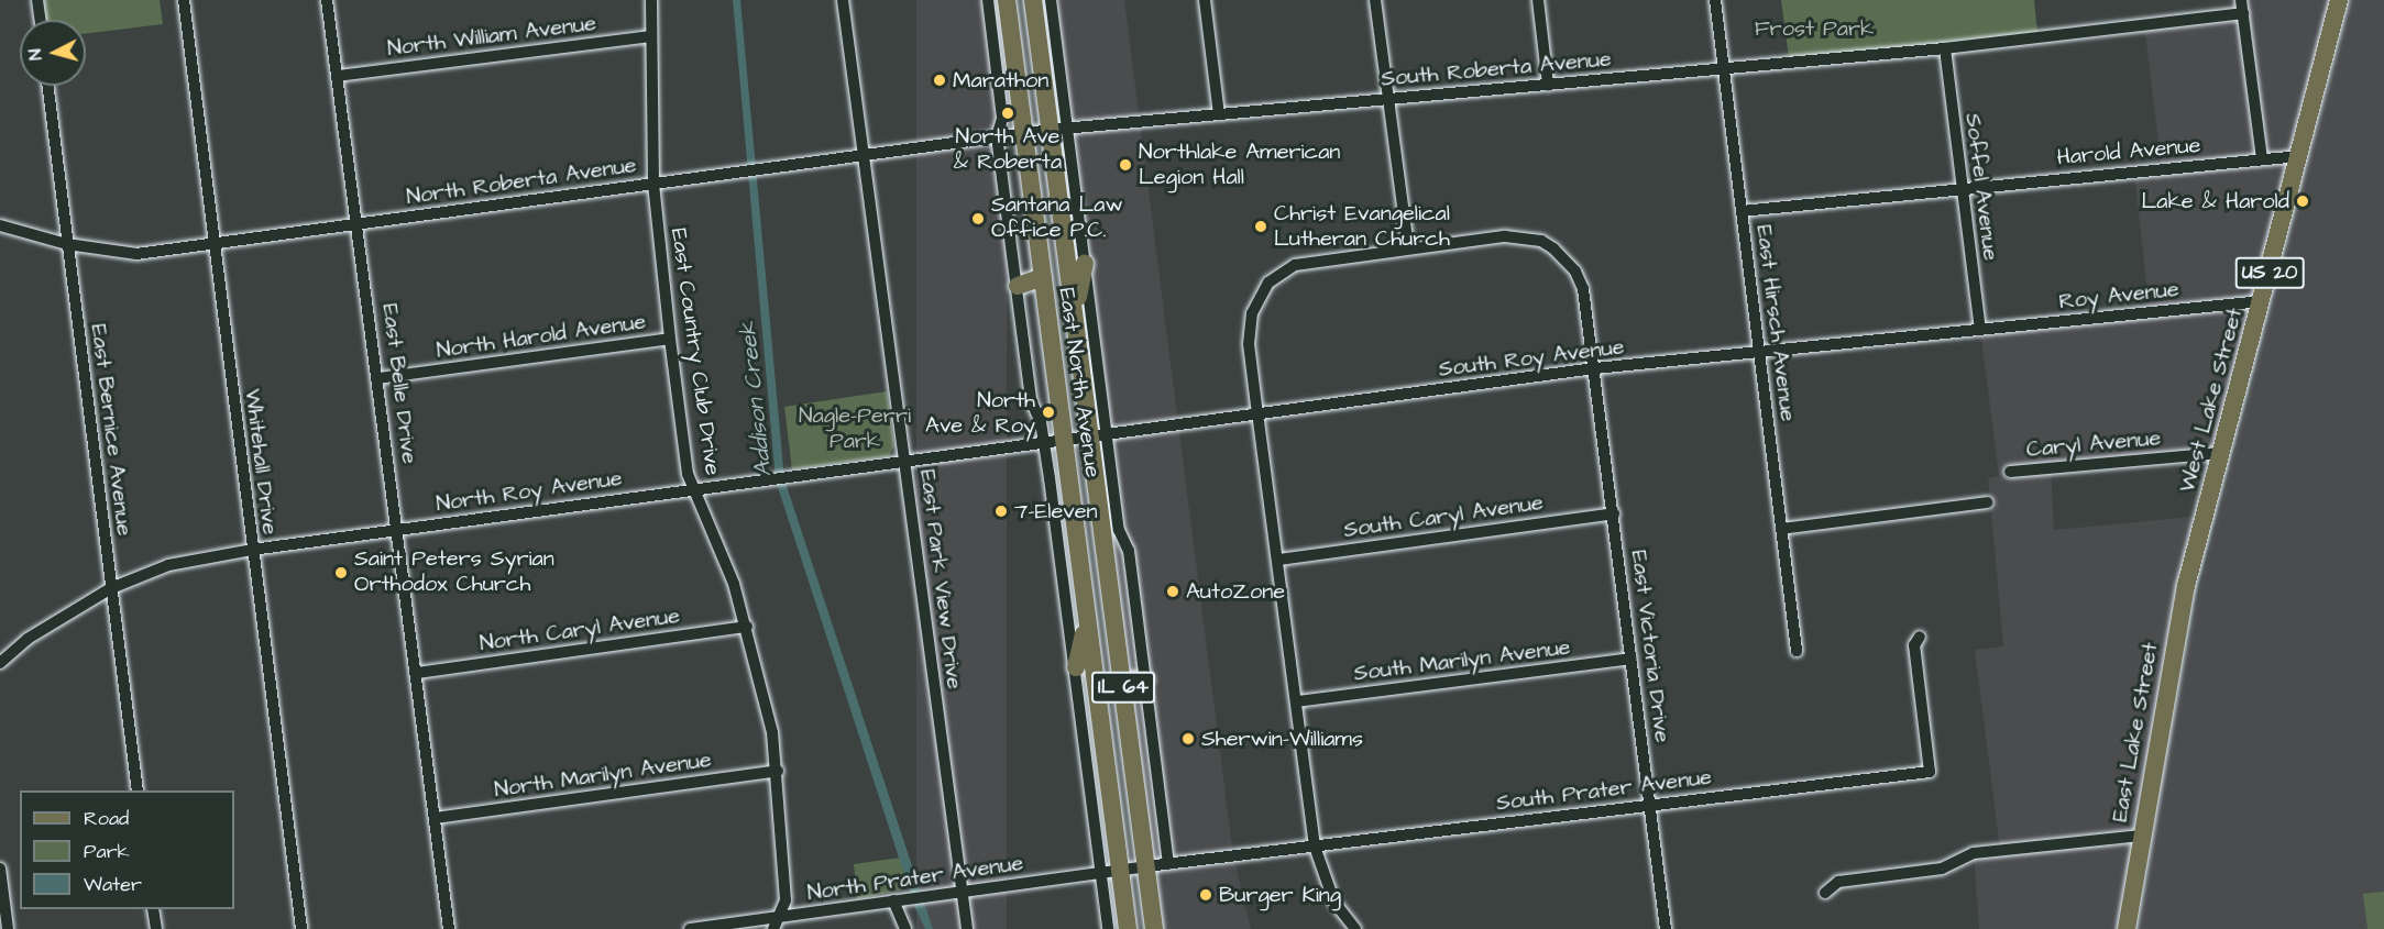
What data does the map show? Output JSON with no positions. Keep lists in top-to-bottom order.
{
  "streets": {
    "main road": [
      "US 20",
      "East North Avenue",
      "West Lake Street",
      "IL 64",
      "East Lake Street"
    ],
    "street": [
      "North William Avenue",
      "South Roberta Avenue",
      "Harold Avenue",
      "North Roberta Avenue",
      "Soffel Avenue",
      "Roy Avenue",
      "East Hirsch Avenue",
      "North Harold Avenue",
      "East Country Club Drive",
      "South Roy Avenue",
      "East Belle Drive",
      "East Bernice Avenue",
      "Caryl Avenue",
      "Whitehall Drive",
      "North Roy Avenue",
      "South Caryl Avenue",
      "East Park View Drive",
      "North Caryl Avenue",
      "East Victoria Drive",
      "South Marilyn Avenue",
      "North Marilyn Avenue",
      "South Prater Avenue",
      "North Prater Avenue"
    ]
  },
  "crossings": [
    ["North William Avenue", "East Country Club Drive"],
    ["North William Avenue", "East Belle Drive"],
    ["South Roberta Avenue", "North Roberta Avenue"],
    ["South Roberta Avenue", "Soffel Avenue"],
    ["South Roberta Avenue", "East Hirsch Avenue"],
    ["South Roberta Avenue", "East North Avenue"],
    ["Harold Avenue", "Soffel Avenue"],
    ["Harold Avenue", "East Hirsch Avenue"],
    ["Harold Avenue", "West Lake Street"],
    ["North Roberta Avenue", "East Country Club Drive"],
    ["North Roberta Avenue", "East North Avenue"],
    ["North Roberta Avenue", "East Belle Drive"],
    ["North Roberta Avenue", "East Bernice Avenue"],
    ["North Roberta Avenue", "Whitehall Drive"],
    ["North Roberta Avenue", "East Park View Drive"],
    ["Soffel Avenue", "Roy Avenue"],
    ["Soffel Avenue", "South Roy Avenue"],
    ["Roy Avenue", "South Roy Avenue"],
    ["Roy Avenue", "West Lake Street"],
    ["East Hirsch Avenue", "South Roy Avenue"],
    ["North Harold Avenue", "East Country Club Drive"],
    ["North Harold Avenue", "East Belle Drive"],
    ["East Country Club Drive", "North Roy Avenue"],
    ["East Country Club Drive", "North Caryl Avenue"],
    ["East Country Club Drive", "North Marilyn Avenue"],
    ["East Country Club Drive", "North Prater Avenue"],
    ["South Roy Avenue", "East North Avenue"],
    ["South Roy Avenue", "North Roy Avenue"],
    ["South Roy Avenue", "East Victoria Drive"],
    ["East North Avenue", "North Roy Avenue"],
    ["East North Avenue", "South Prater Avenue"],
    ["East North Avenue", "North Prater Avenue"],
    ["East Belle Drive", "North Roy Avenue"],
    ["East Belle Drive", "North Caryl Avenue"],
    ["East Belle Drive", "North Marilyn Avenue"],
    ["West Lake Street", "Caryl Avenue"],
    ["West Lake Street", "East Lake Street"],
    ["East Bernice Avenue", "North Roy Avenue"],
    ["Whitehall Drive", "North Roy Avenue"],
    ["North Roy Avenue", "East Park View Drive"],
    ["South Caryl Avenue", "East Victoria Drive"],
    ["East Park View Drive", "North Prater Avenue"],
    ["East Victoria Drive", "South Marilyn Avenue"],
    ["East Victoria Drive", "South Prater Avenue"],
    ["South Prater Avenue", "North Prater Avenue"]
  ],
  "water": ["Addison Creek"],
  "parks": ["Frost Park", "Nagle-Perri Park"],
  "places": [
    "Marathon",
    "North Ave & Roberta",
    "Northlake American Legion Hall",
    "Lake & Harold",
    "Santana Law Office P.C.",
    "Christ Evangelical Lutheran Church",
    "North Ave & Roy",
    "7-Eleven",
    "Saint Peters Syrian Orthodox Church",
    "AutoZone",
    "Sherwin-Williams",
    "Burger King"
  ],
  "legend": ["Road", "Park", "Water"],
  "north": "left"
}
